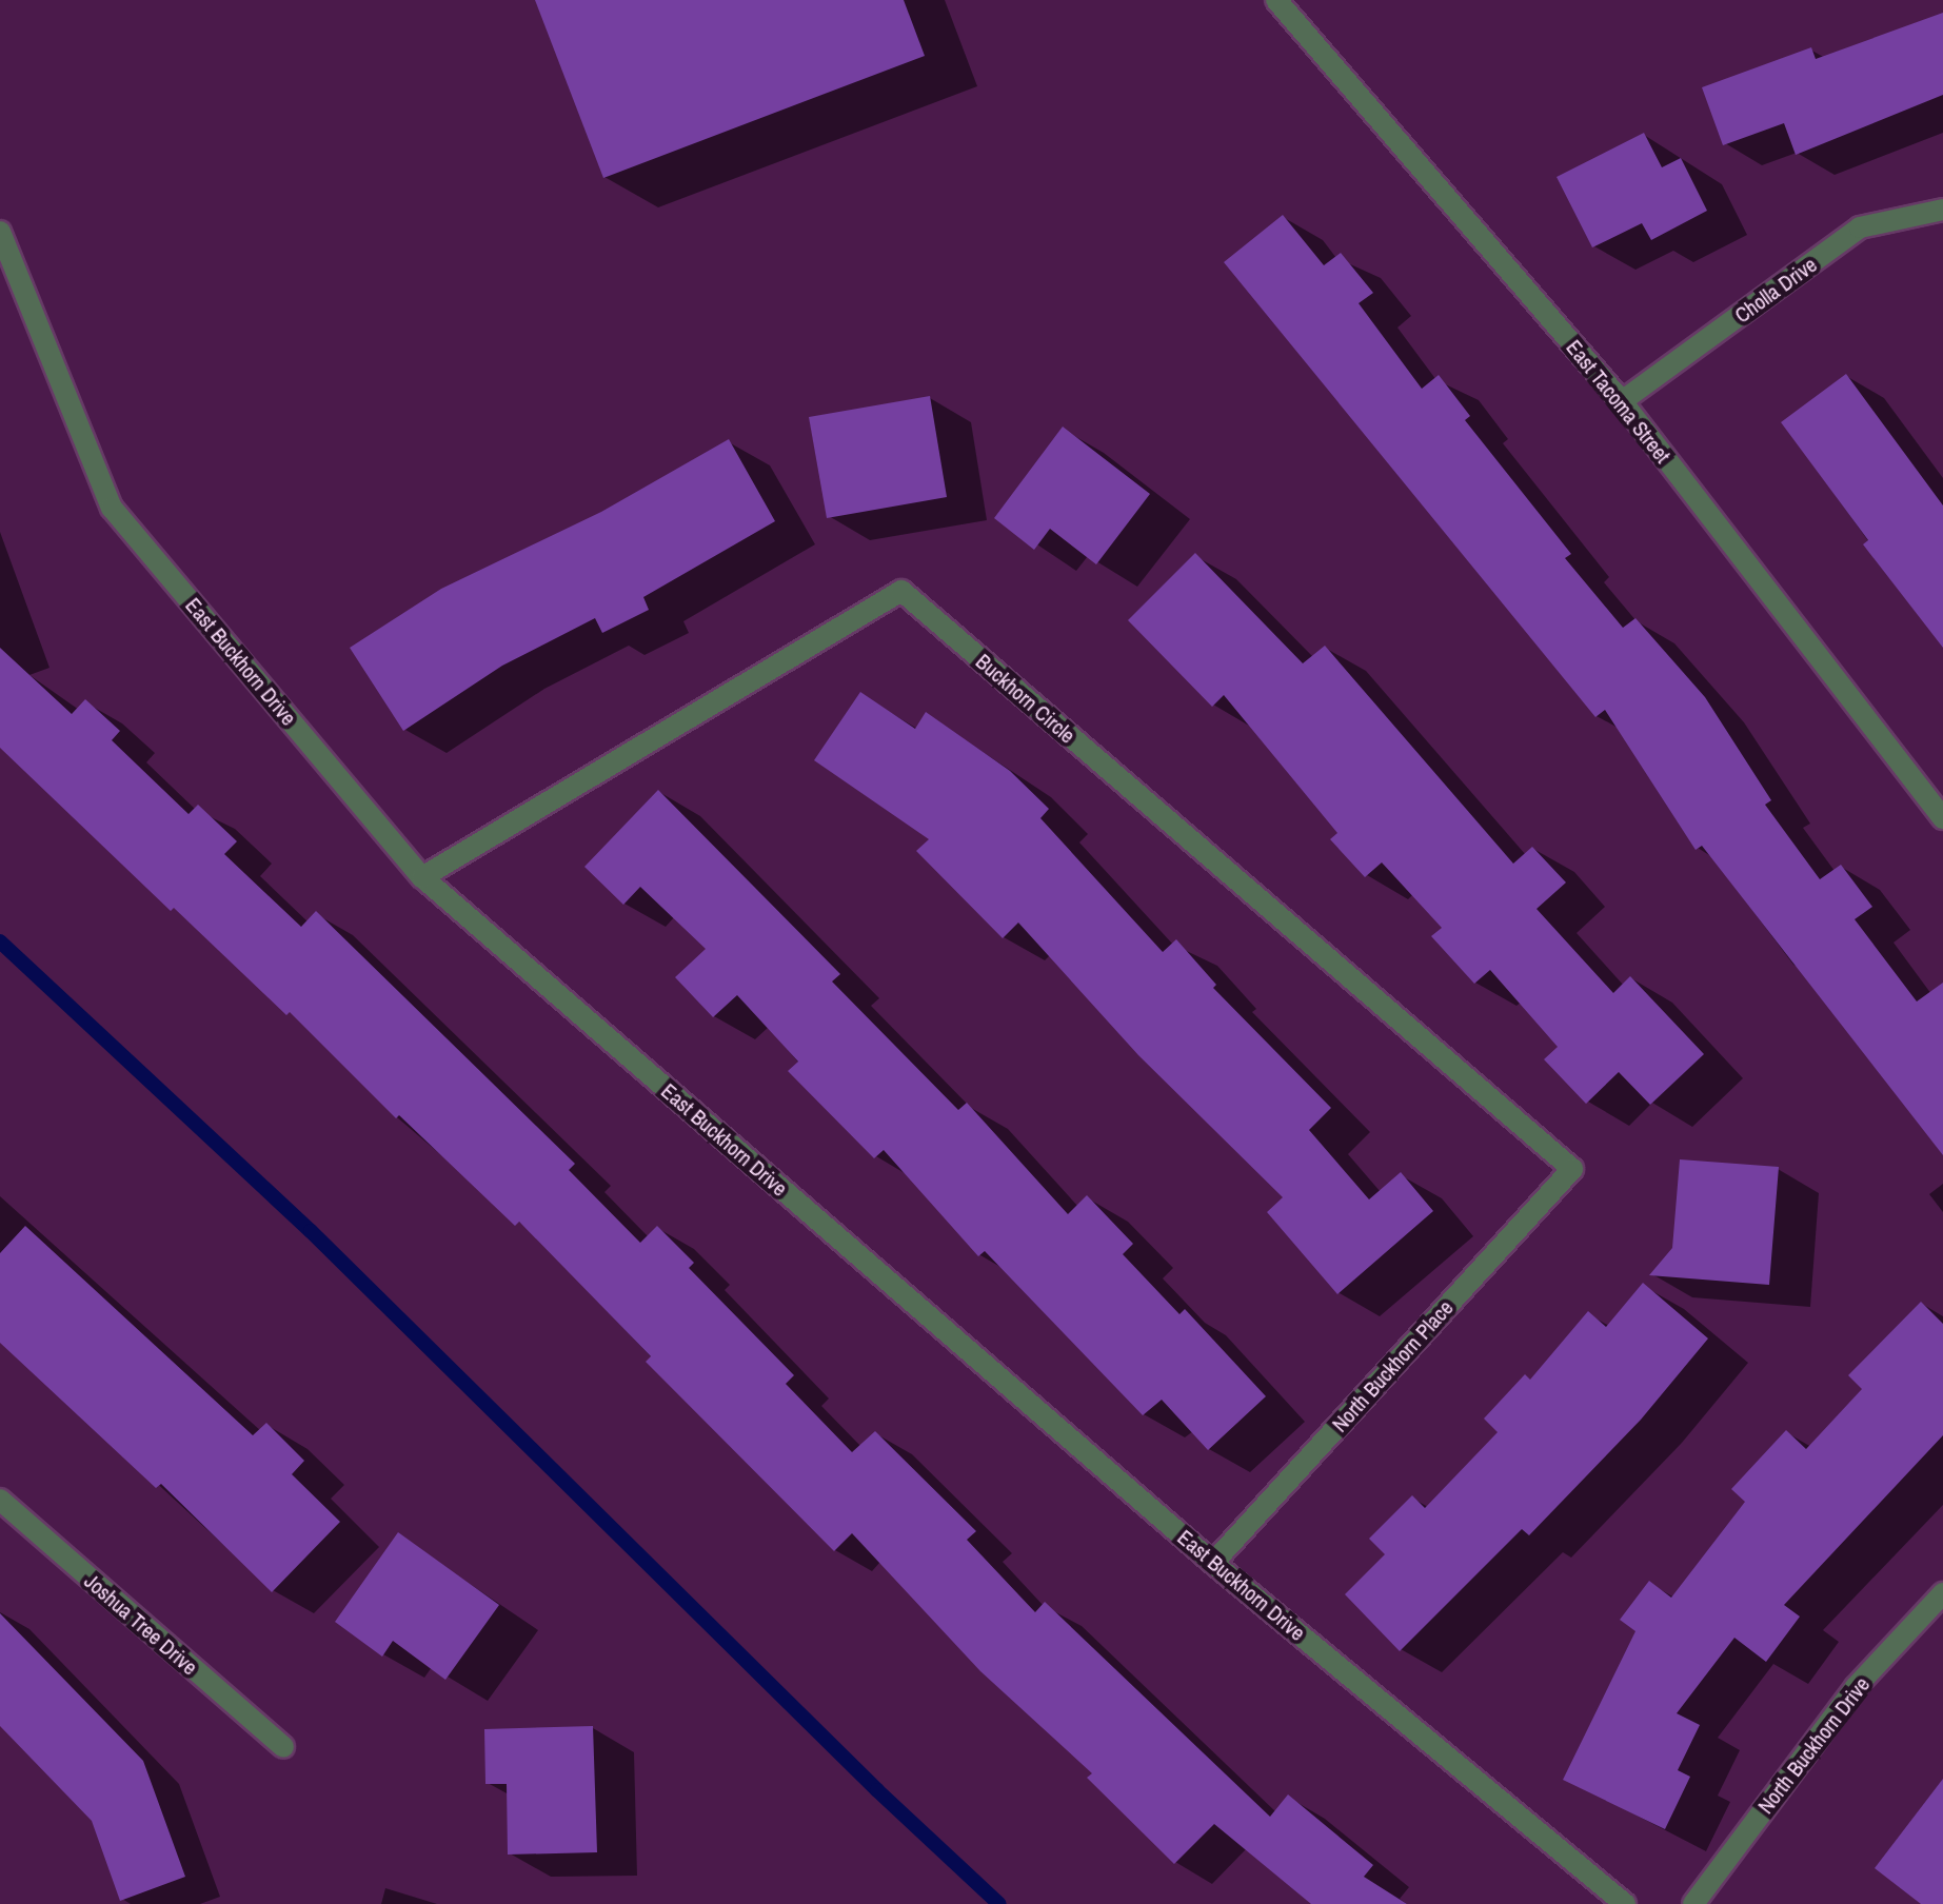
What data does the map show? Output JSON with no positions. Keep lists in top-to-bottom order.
{
  "streets": {
    "street": [
      "Cholla Drive",
      "East Tacoma Street",
      "East Buckhorn Drive",
      "Buckhorn Circle",
      "North Buckhorn Place",
      "Joshua Tree Drive",
      "North Buckhorn Drive"
    ]
  },
  "crossings": [
    ["Cholla Drive", "East Tacoma Street"],
    ["East Buckhorn Drive", "Buckhorn Circle"],
    ["East Buckhorn Drive", "North Buckhorn Place"],
    ["Buckhorn Circle", "North Buckhorn Place"]
  ]
}
